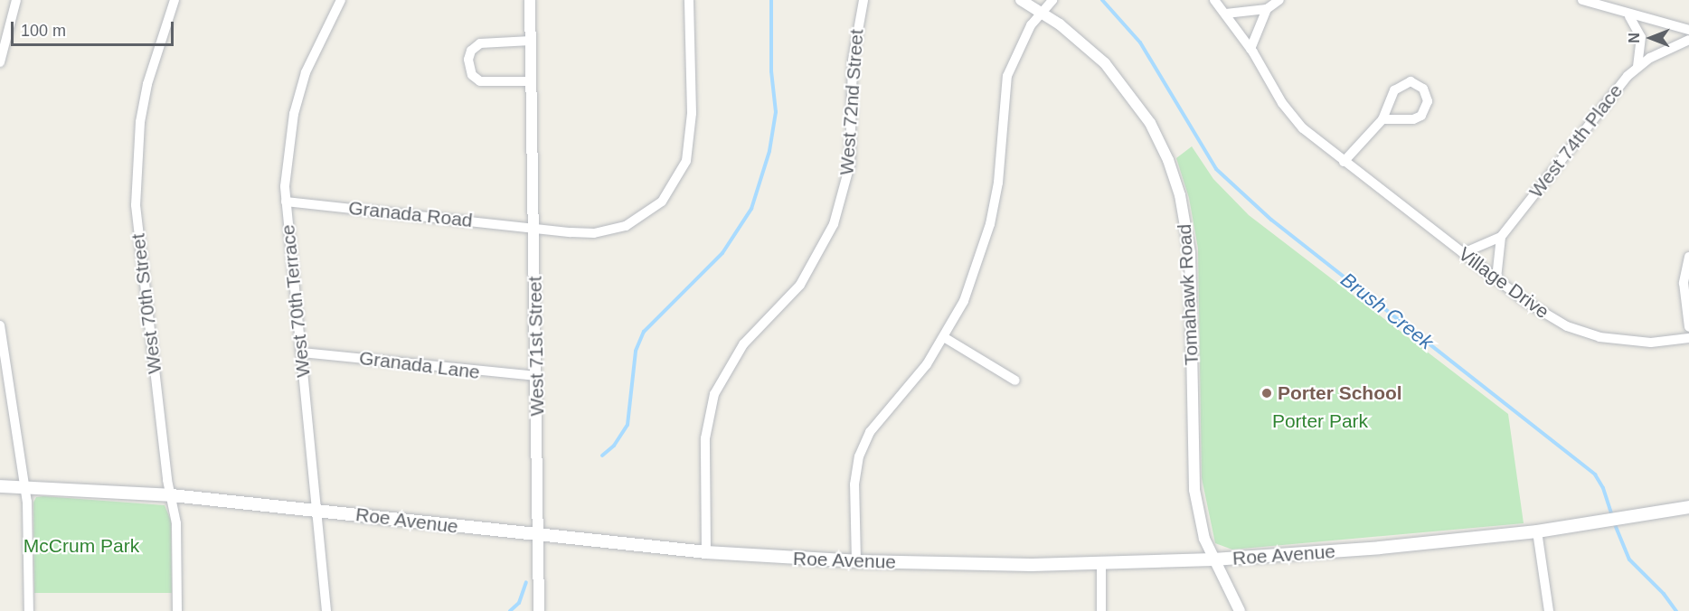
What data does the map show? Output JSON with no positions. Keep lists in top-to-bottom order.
{
  "streets": {
    "main road": ["Roe Avenue"],
    "street": [
      "West 72nd Street",
      "West 74th Place",
      "Granada Road",
      "Village Drive",
      "Tomahawk Road",
      "West 70th Terrace",
      "West 70th Street",
      "West 71st Street",
      "Granada Lane"
    ]
  },
  "crossings": [
    ["West 72nd Street", "Roe Avenue"],
    ["West 74th Place", "Village Drive"],
    ["Granada Road", "West 70th Terrace"],
    ["Granada Road", "West 71st Street"],
    ["Tomahawk Road", "Roe Avenue"],
    ["West 70th Terrace", "Granada Lane"],
    ["West 70th Terrace", "Roe Avenue"],
    ["West 70th Street", "Roe Avenue"],
    ["West 71st Street", "Granada Lane"],
    ["West 71st Street", "Roe Avenue"]
  ],
  "water": ["Brush Creek"],
  "parks": ["Porter Park", "McCrum Park"],
  "places": ["Porter School"],
  "scale_bar": "100 m",
  "north": "left"
}
